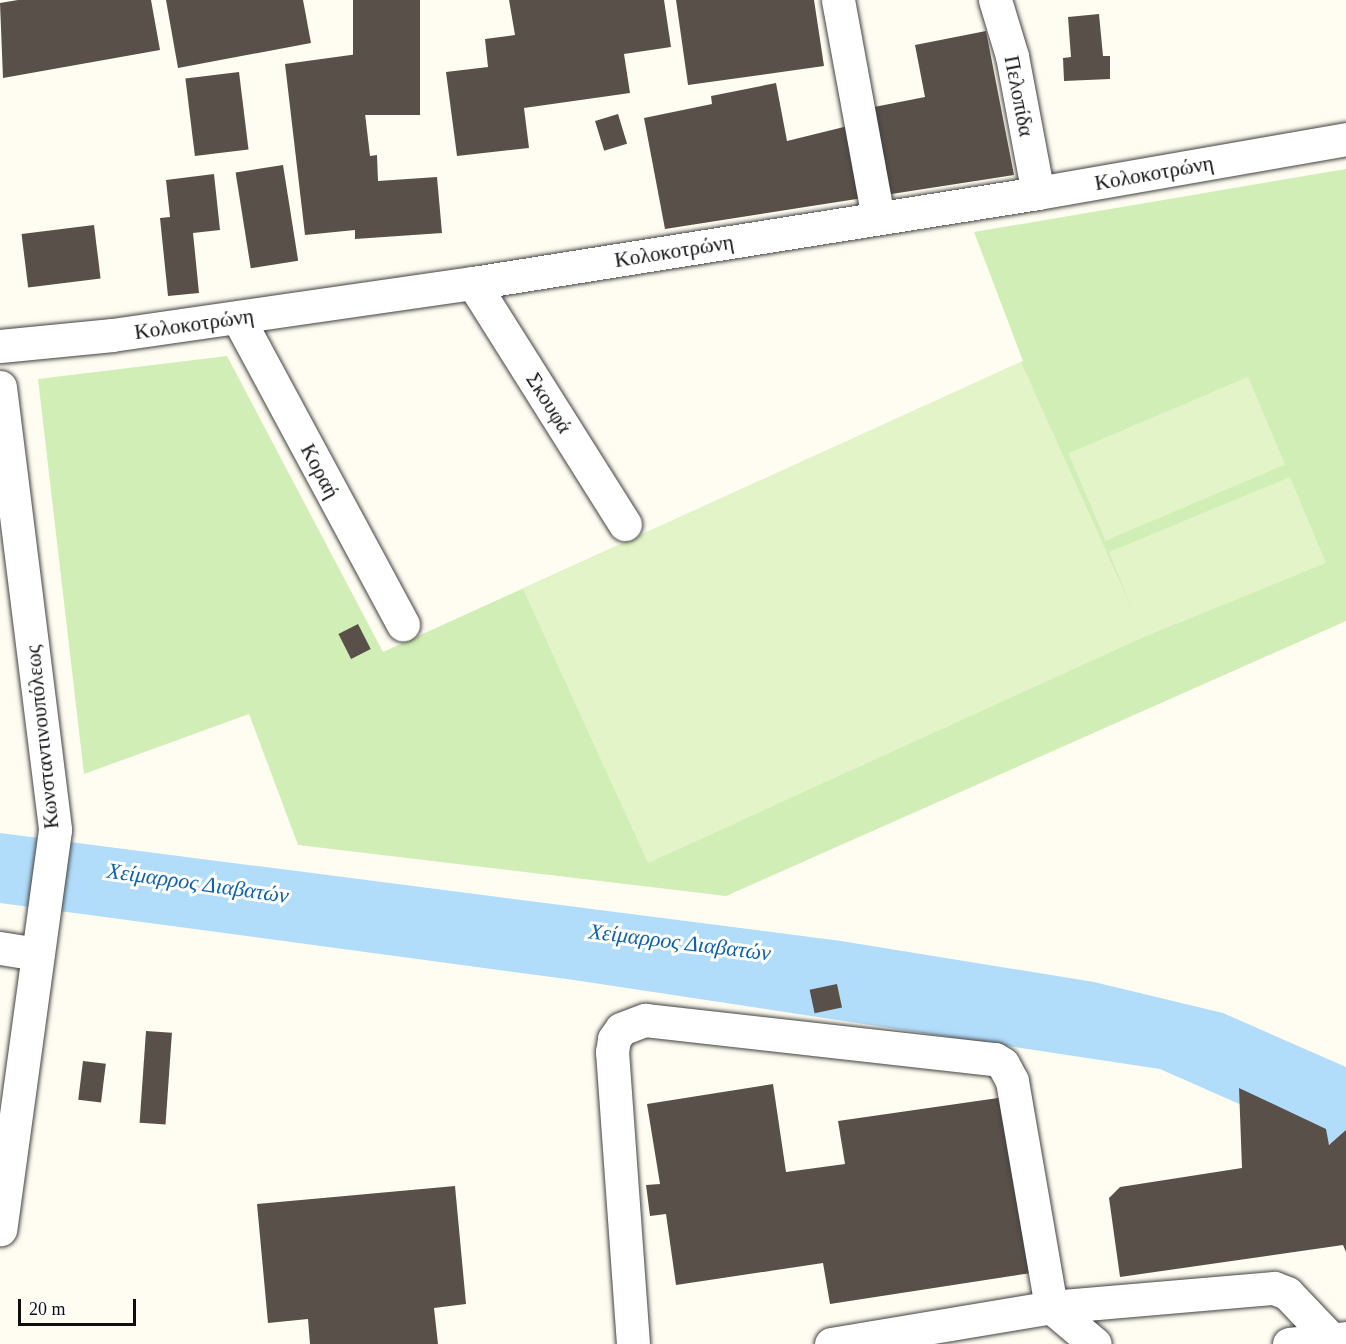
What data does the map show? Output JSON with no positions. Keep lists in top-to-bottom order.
{
  "streets": {
    "street": [
      "Πελοπίδα",
      "Κολοκοτρώνη",
      "Σκουφά",
      "Κοραή",
      "Κωνσταντινουπόλεως"
    ]
  },
  "crossings": [
    ["Πελοπίδα", "Κολοκοτρώνη"],
    ["Κολοκοτρώνη", "Σκουφά"],
    ["Κολοκοτρώνη", "Κοραή"]
  ],
  "water": ["Χείμαρρος Διαβατών"],
  "scale_bar": "20 m"
}
